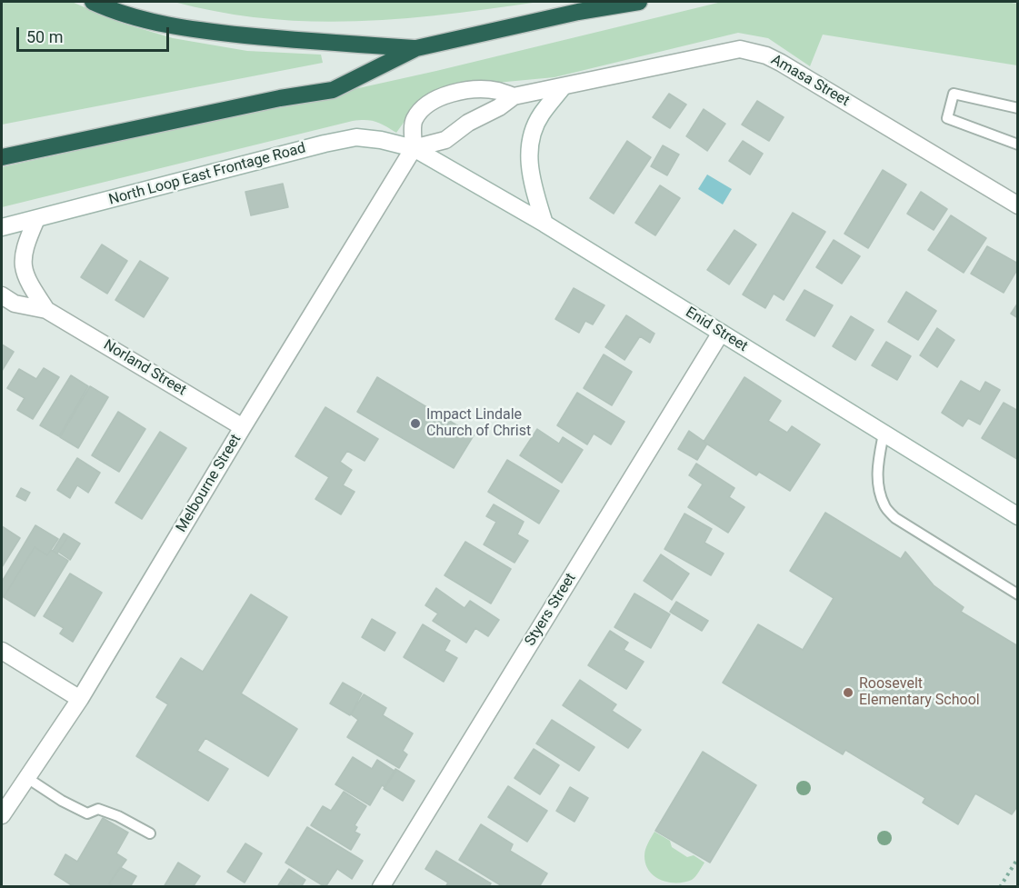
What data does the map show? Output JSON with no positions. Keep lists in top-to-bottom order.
{
  "streets": {
    "street": [
      "Amasa Street",
      "North Loop East Frontage Road",
      "Enid Street",
      "Norland Street",
      "Melbourne Street",
      "Styers Street"
    ]
  },
  "crossings": [
    ["Amasa Street", "North Loop East Frontage Road"],
    ["Amasa Street", "Enid Street"],
    ["Amasa Street", "Melbourne Street"],
    ["North Loop East Frontage Road", "Enid Street"],
    ["North Loop East Frontage Road", "Norland Street"],
    ["North Loop East Frontage Road", "Melbourne Street"],
    ["Enid Street", "Melbourne Street"],
    ["Enid Street", "Styers Street"],
    ["Norland Street", "Melbourne Street"]
  ],
  "places": ["Impact Lindale Church of Christ", "Roosevelt Elementary School"],
  "scale_bar": "50 m"
}
